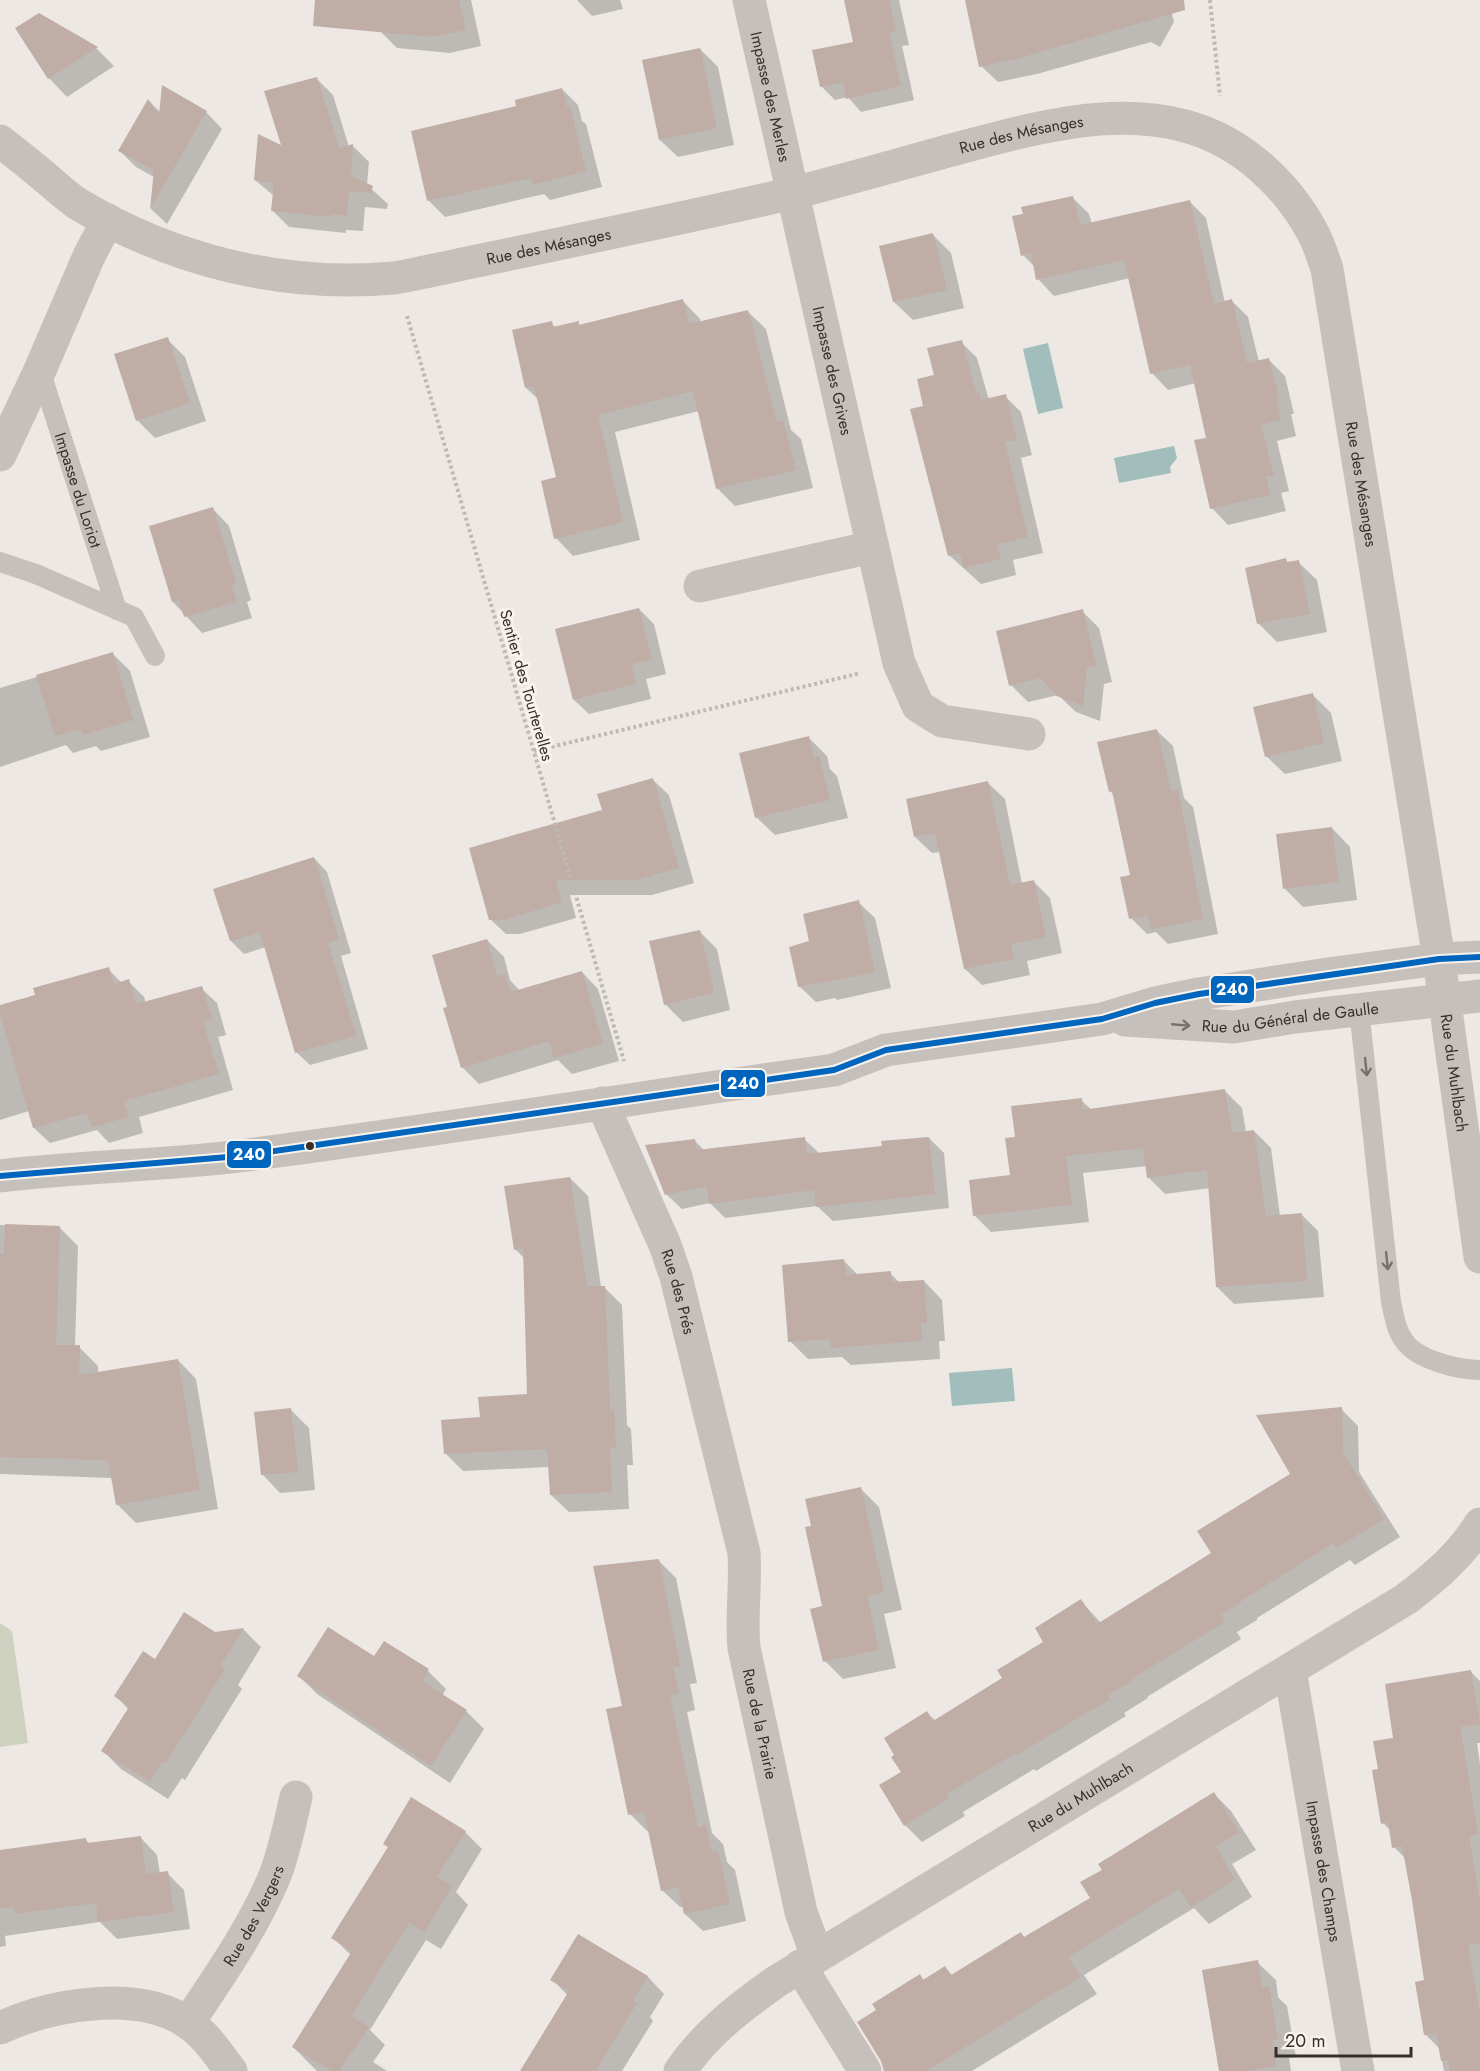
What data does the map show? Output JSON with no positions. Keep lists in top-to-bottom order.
{
  "streets": {
    "street": [
      "Impasse des Merles",
      "Rue des Mésanges",
      "Impasse des Grives",
      "Rue du Général de Gaulle",
      "Rue du Muhlbach",
      "Rue des Prés",
      "Rue de la Prairie",
      "Impasse des Champs",
      "Rue des Vergers"
    ],
    "lane": ["Impasse du Loriot"],
    "path": ["Sentier des Tourterelles"]
  },
  "crossings": [
    ["Impasse des Merles", "Rue des Mésanges"],
    ["Impasse des Merles", "Impasse des Grives"],
    ["Rue des Mésanges", "Impasse des Grives"],
    ["Rue des Mésanges", "Sentier des Tourterelles"],
    ["Rue des Mésanges", "Rue du Général de Gaulle"],
    ["Rue des Mésanges", "Rue du Muhlbach"],
    ["Sentier des Tourterelles", "Rue du Général de Gaulle"],
    ["Rue du Général de Gaulle", "Rue du Muhlbach"],
    ["Rue du Général de Gaulle", "Rue des Prés"],
    ["Rue du Muhlbach", "Rue de la Prairie"],
    ["Rue du Muhlbach", "Impasse des Champs"],
    ["Rue des Prés", "Rue de la Prairie"]
  ],
  "lines": ["transit line 240"],
  "scale_bar": "20 m"
}
